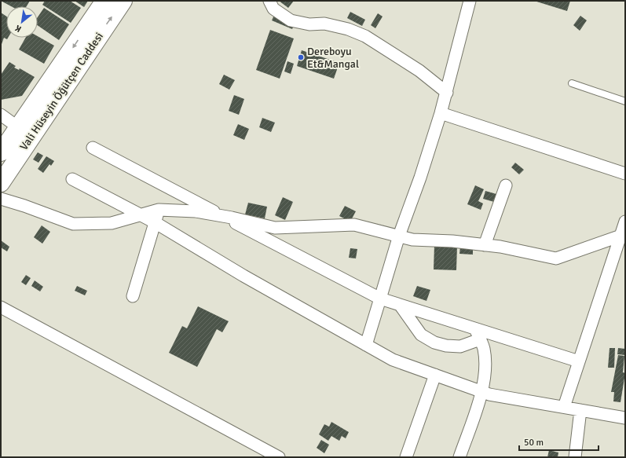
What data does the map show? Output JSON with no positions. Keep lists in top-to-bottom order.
{
  "streets": {
    "main road": ["Vali Hüseyin Öğütçen Caddesi"]
  },
  "places": ["Dereboyu Et&Mangal"],
  "scale_bar": "50 m",
  "north": "bottom left"
}
